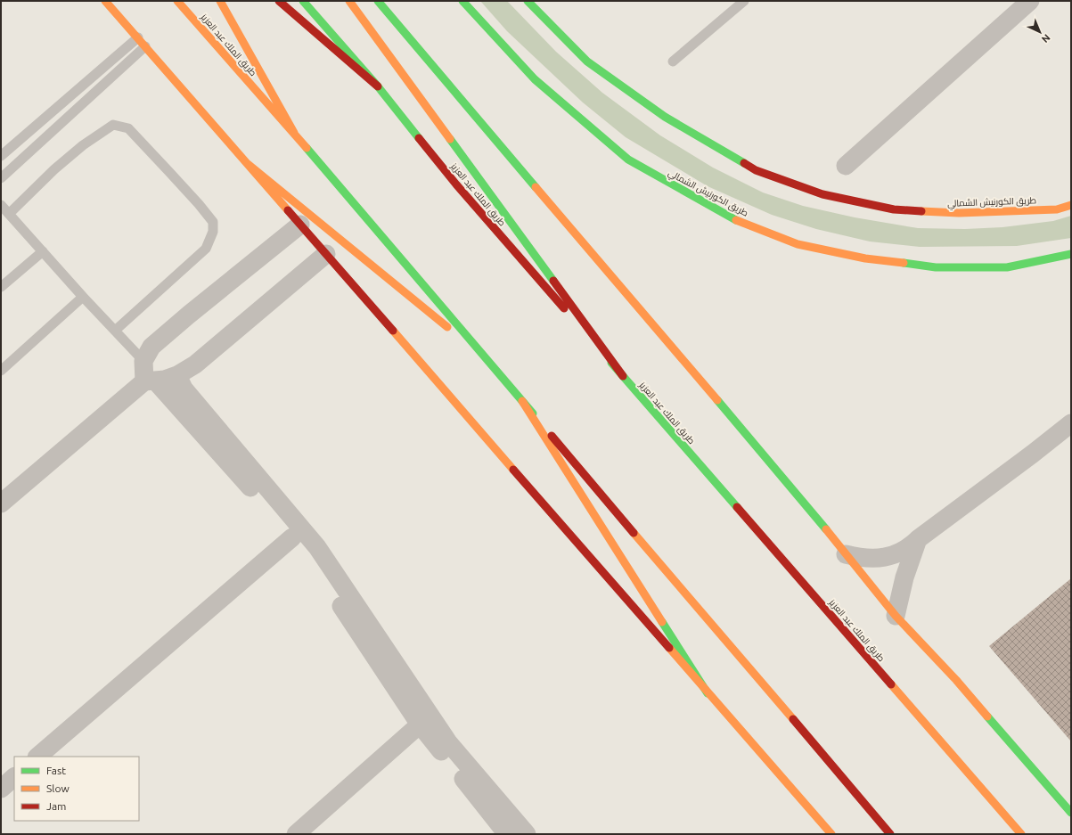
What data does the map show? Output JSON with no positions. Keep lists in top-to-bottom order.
{
  "streets": {
    "main road": ["طريق الملك عبد العزيز", "طريق الكورنيش الشمالي"]
  },
  "legend": ["Fast", "Slow", "Jam"],
  "north": "bottom right"
}
